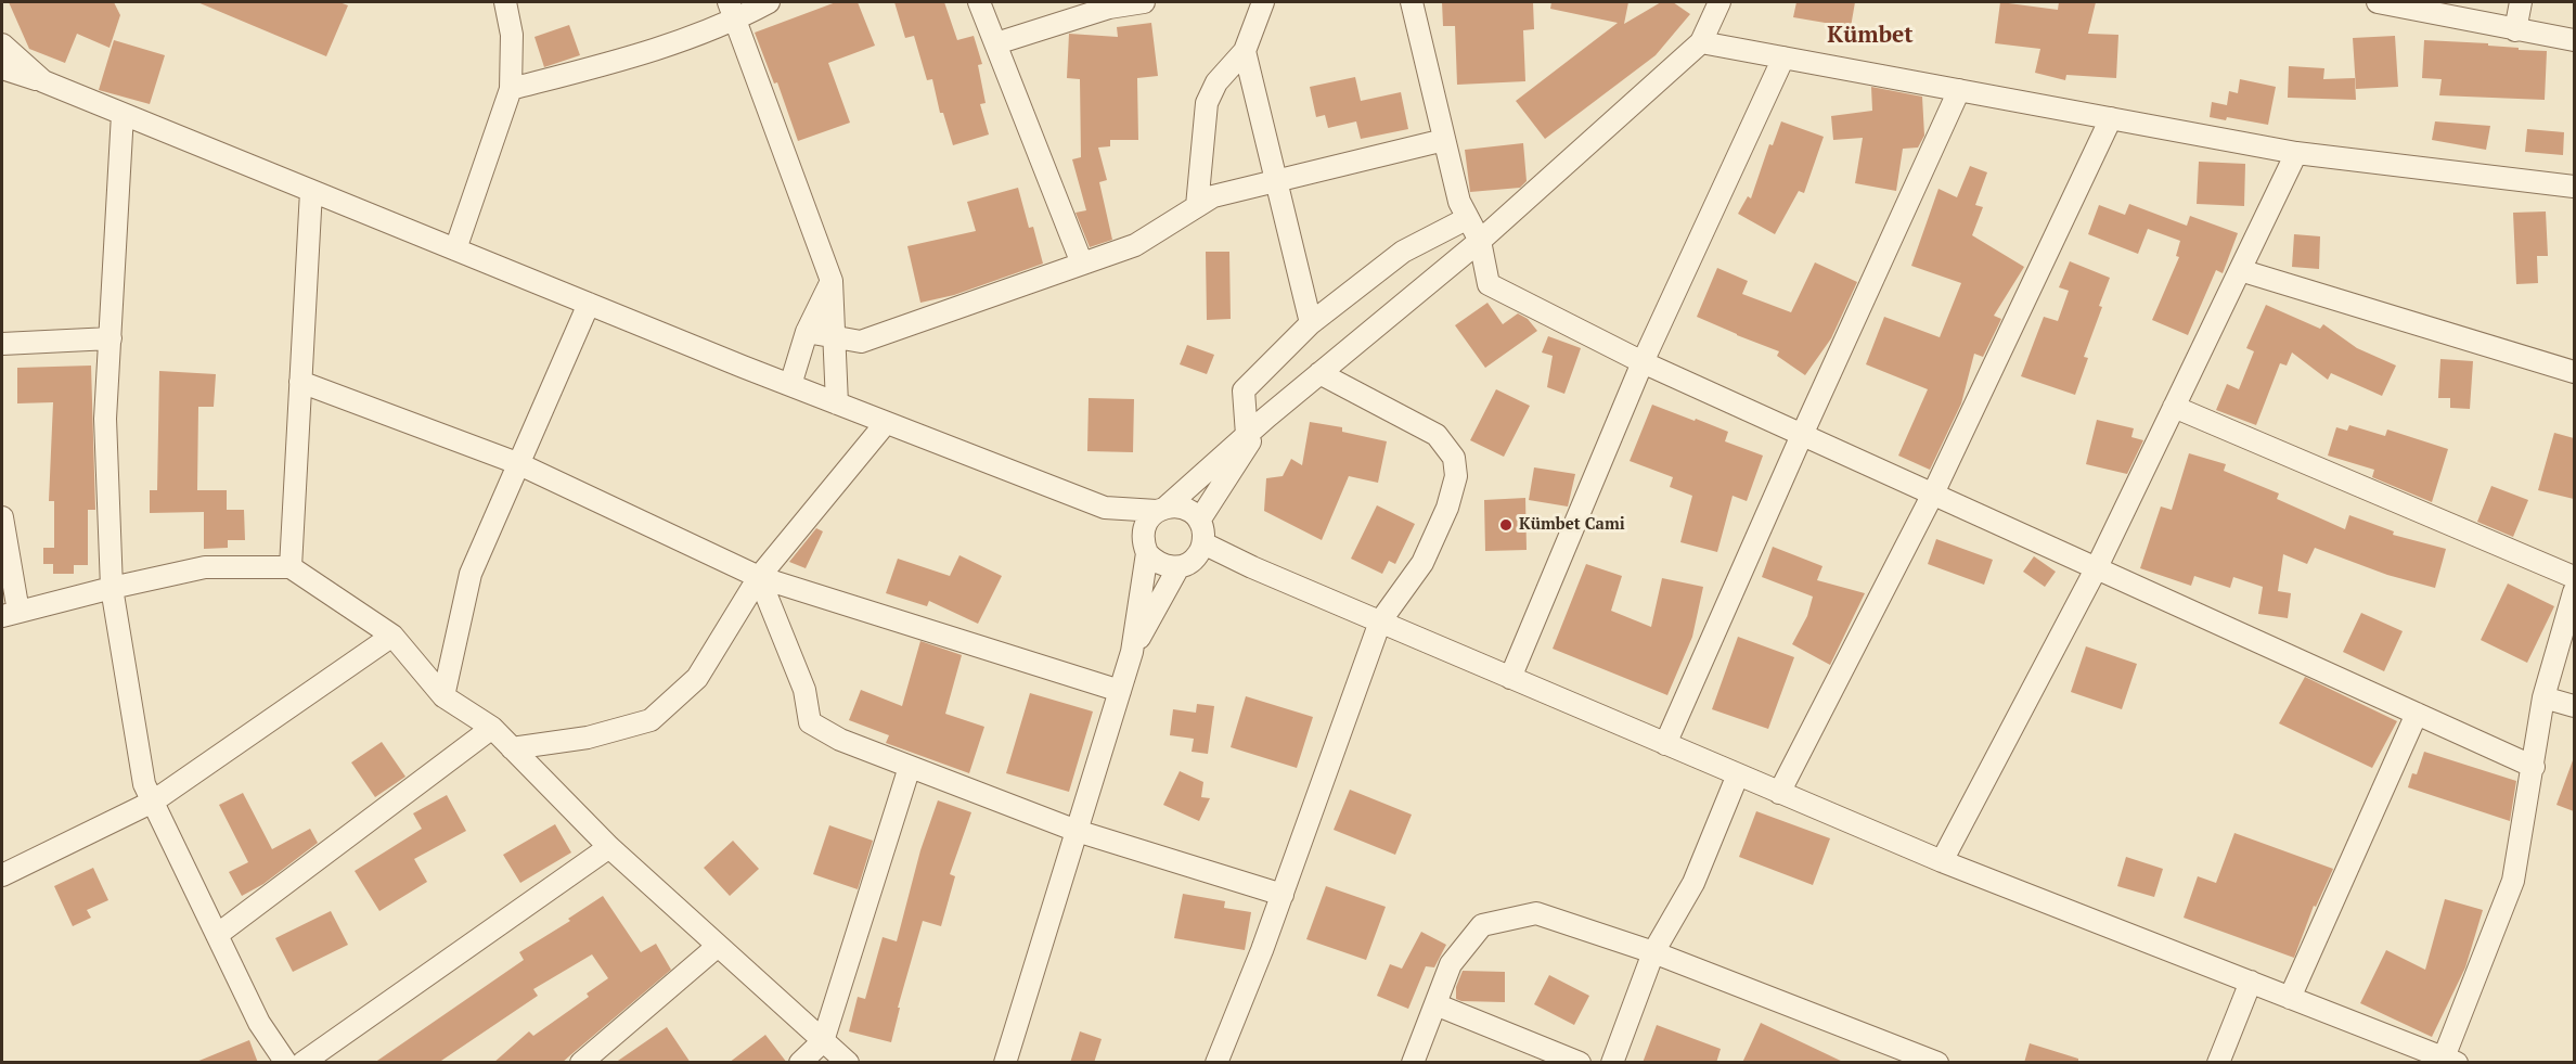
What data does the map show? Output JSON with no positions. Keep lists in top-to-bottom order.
{
  "districts": ["Kümbet"],
  "places": ["Kümbet Cami"]
}
